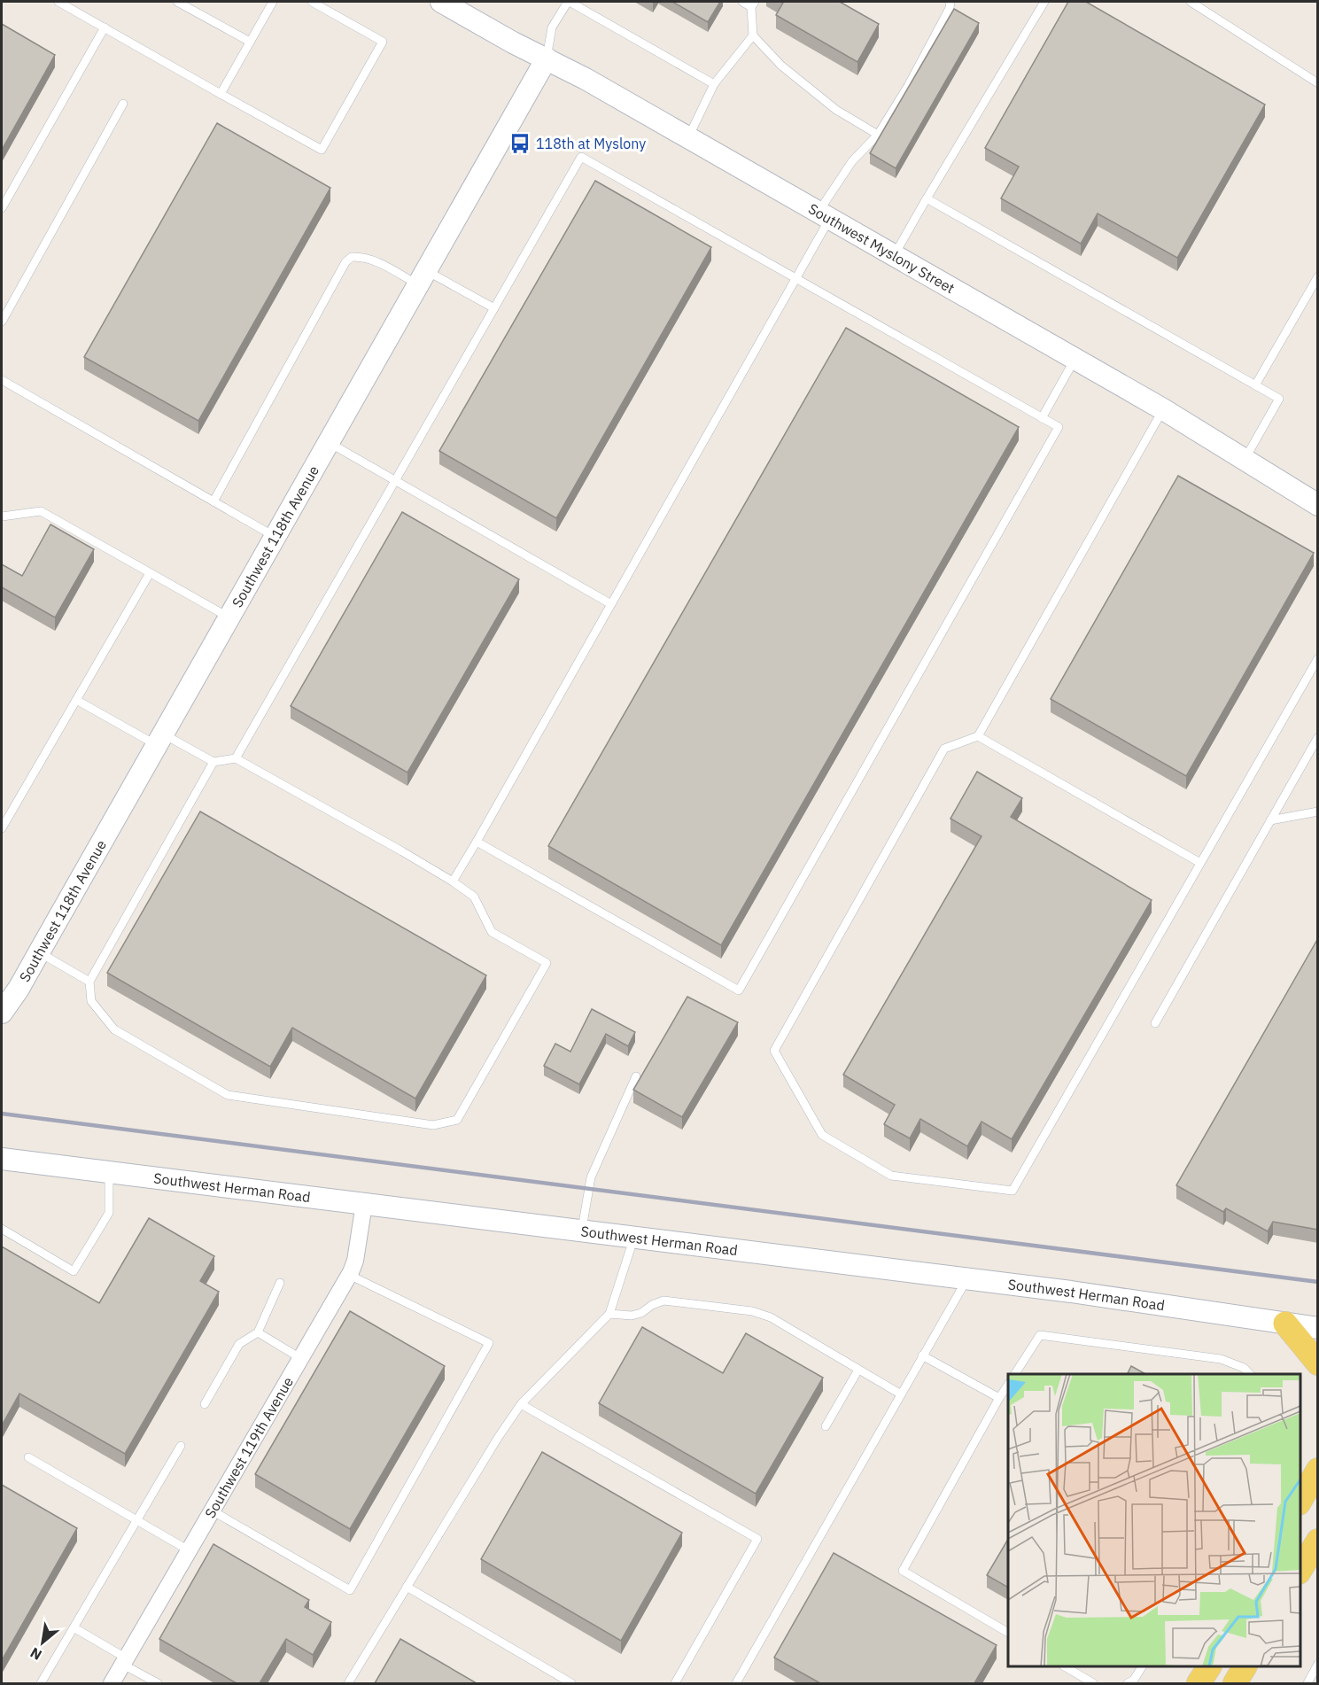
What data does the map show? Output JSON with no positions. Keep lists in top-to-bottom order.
{
  "streets": {
    "street": [
      "Southwest Myslony Street",
      "Southwest 118th Avenue",
      "Southwest Herman Road",
      "Southwest 119th Avenue"
    ]
  },
  "crossings": [
    ["Southwest Myslony Street", "Southwest 118th Avenue"],
    ["Southwest Herman Road", "Southwest 119th Avenue"]
  ],
  "places": {
    "bus stop": ["118th at Myslony"]
  },
  "north": "bottom left"
}
